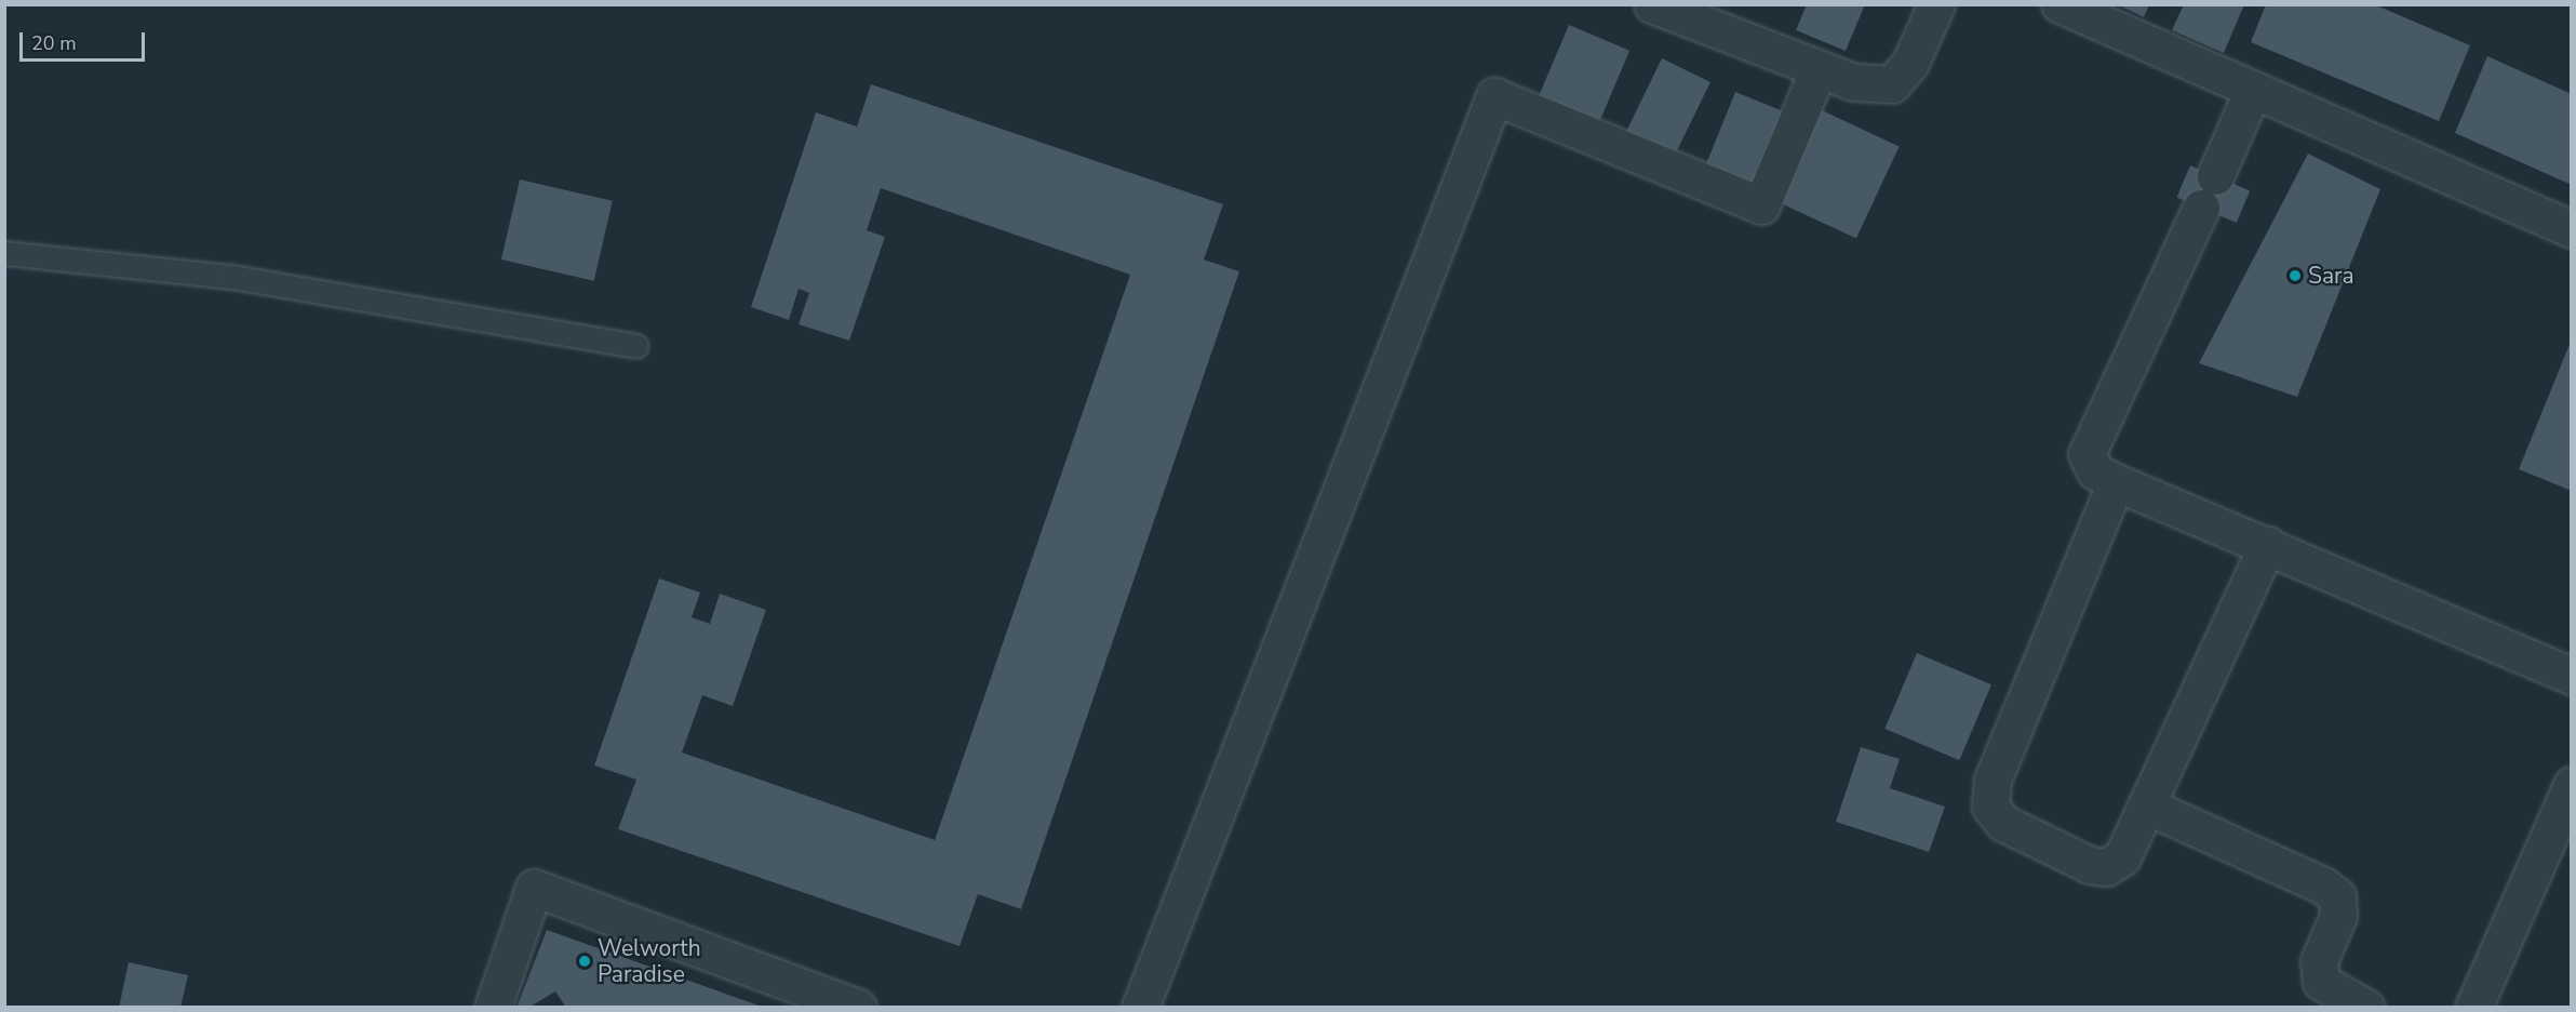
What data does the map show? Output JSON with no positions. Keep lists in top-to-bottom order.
{
  "places": ["Sara", "Welworth Paradise"],
  "scale_bar": "20 m"
}
